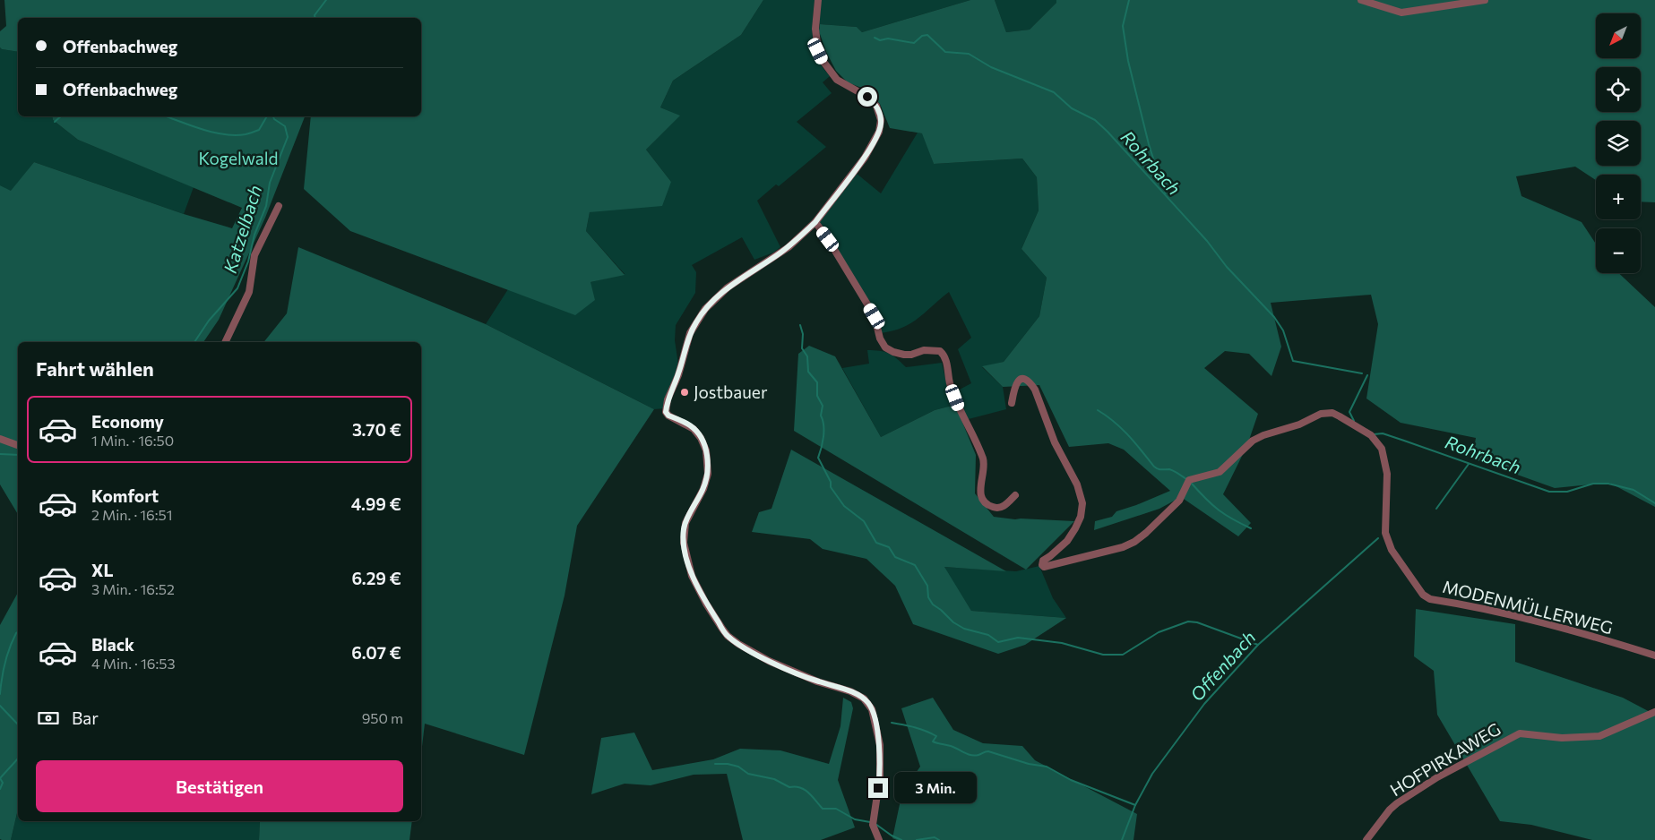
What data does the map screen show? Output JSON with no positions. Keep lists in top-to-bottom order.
{
  "streets": {
    "street": ["MODENMÜLLERWEG", "HOFPIRKAWEG"]
  },
  "water": ["Rohrbach", "Katzelbach", "Offenbach"],
  "parks": ["Kogelwald"],
  "places": ["Jostbauer"],
  "north": "bottom left",
  "page": {
    "map_buttons": ["+", "−"],
    "banner": ["Offenbachweg", "Offenbachweg"],
    "heading": "Fahrt wählen",
    "list": [
      {
        "name": "Economy",
        "note": "1 Min. · 16:50",
        "value": "3.70 €"
      },
      {
        "name": "Komfort",
        "note": "2 Min. · 16:51",
        "value": "4.99 €"
      },
      {
        "name": "XL",
        "note": "3 Min. · 16:52",
        "value": "6.29 €"
      },
      {
        "name": "Black",
        "note": "4 Min. · 16:53",
        "value": "6.07 €"
      }
    ],
    "pay": ["Bar", "950 m"],
    "buttons": "Bestätigen",
    "bubble": "3 Min."
  }
}
